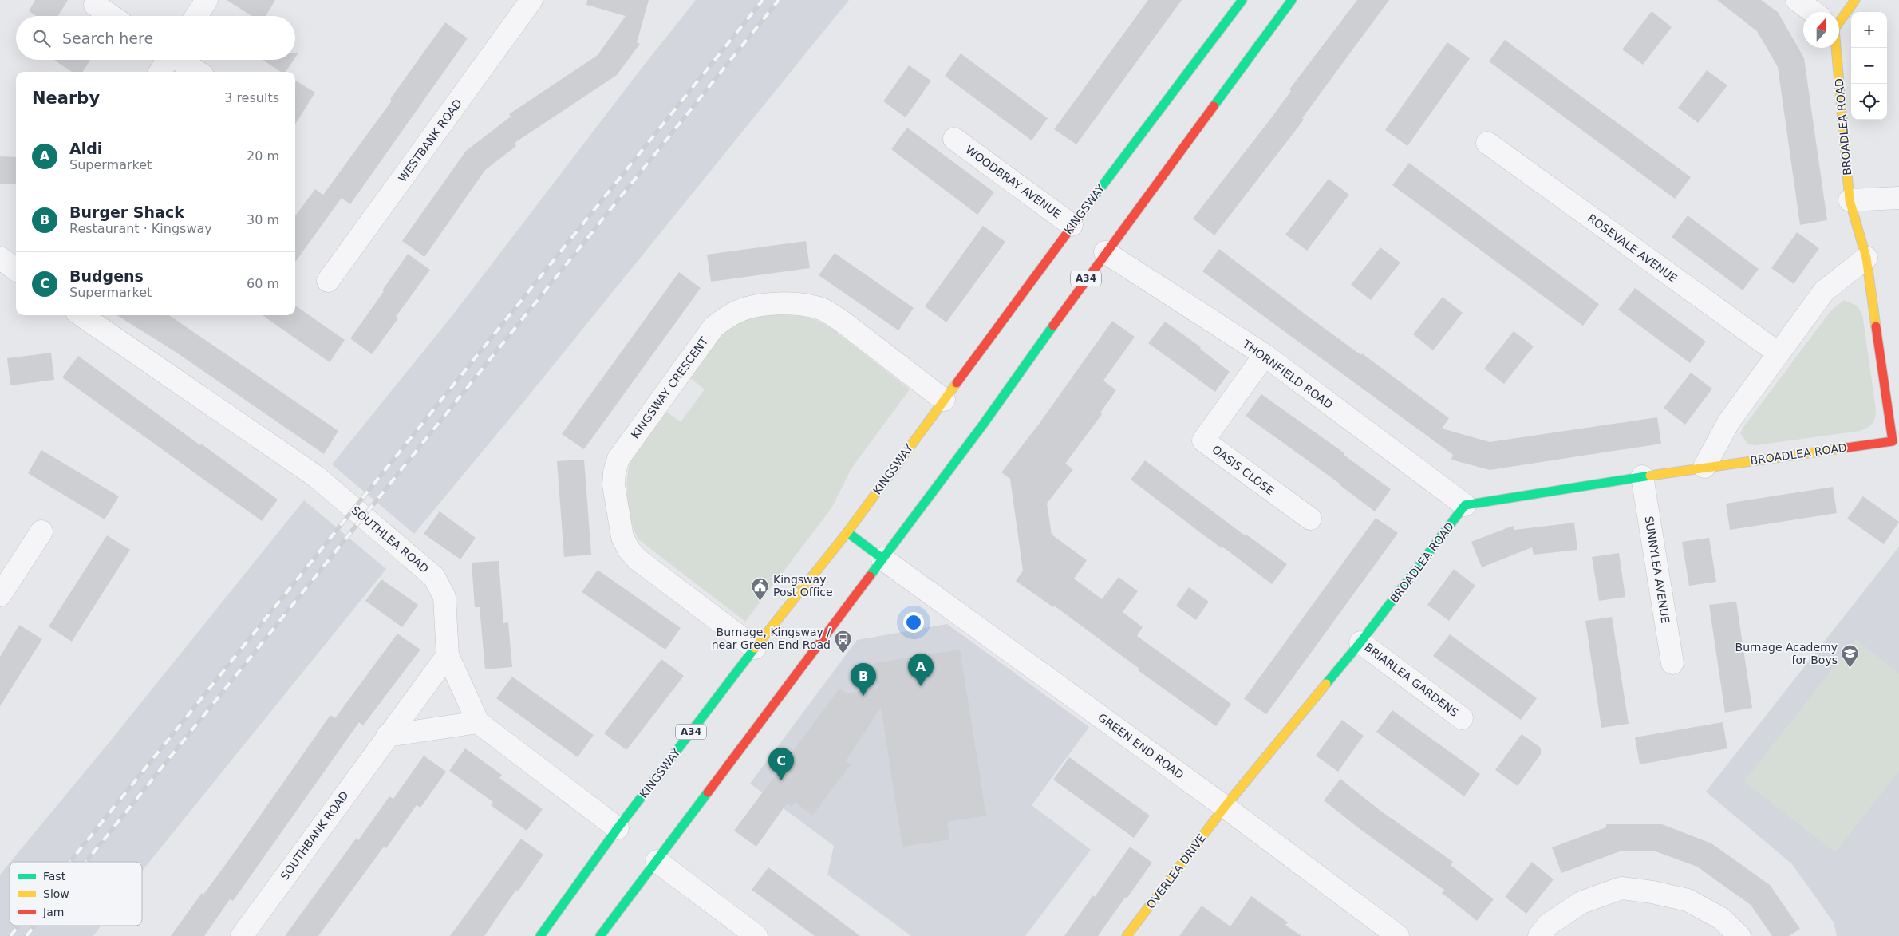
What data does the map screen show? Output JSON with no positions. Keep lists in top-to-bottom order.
{
  "streets": {
    "main road": [
      "BROADLEA ROAD",
      "KINGSWAY",
      "A34",
      "OVERLEA DRIVE"
    ],
    "street": [
      "WESTBANK ROAD",
      "WOODBRAY AVENUE",
      "ROSEVALE AVENUE",
      "THORNFIELD ROAD",
      "KINGSWAY CRESCENT",
      "OASIS CLOSE",
      "SOUTHLEA ROAD",
      "SUNNYLEA AVENUE",
      "BRIARLEA GARDENS",
      "GREEN END ROAD",
      "SOUTHBANK ROAD"
    ]
  },
  "crossings": [
    ["BROADLEA ROAD", "THORNFIELD ROAD"],
    ["BROADLEA ROAD", "SUNNYLEA AVENUE"],
    ["BROADLEA ROAD", "BRIARLEA GARDENS"],
    ["BROADLEA ROAD", "GREEN END ROAD"],
    ["BROADLEA ROAD", "OVERLEA DRIVE"],
    ["WOODBRAY AVENUE", "KINGSWAY"],
    ["KINGSWAY", "KINGSWAY CRESCENT"],
    ["KINGSWAY", "SOUTHLEA ROAD"],
    ["A34", "THORNFIELD ROAD"],
    ["A34", "GREEN END ROAD"],
    ["THORNFIELD ROAD", "OASIS CLOSE"],
    ["SOUTHLEA ROAD", "SOUTHBANK ROAD"],
    ["GREEN END ROAD", "OVERLEA DRIVE"]
  ],
  "places": {
    "public building": ["Kingsway Post Office"],
    "bus stop": ["Burnage, Kingsway / near Green End Road"],
    "school or university": ["Burnage Academy for Boys"]
  },
  "legend": ["Fast", "Slow", "Jam"],
  "north": "top",
  "page": {
    "map_buttons": ["+", "−"],
    "search": "Search here",
    "heading": ["Nearby", "3 results"],
    "list": [
      {
        "mark": "A",
        "name": "Aldi",
        "note": "Supermarket",
        "value": "20 m"
      },
      {
        "mark": "B",
        "name": "Burger Shack",
        "note": "Restaurant · Kingsway",
        "value": "30 m"
      },
      {
        "mark": "C",
        "name": "Budgens",
        "note": "Supermarket",
        "value": "60 m"
      }
    ],
    "pins": ["A", "B", "C"]
  }
}
